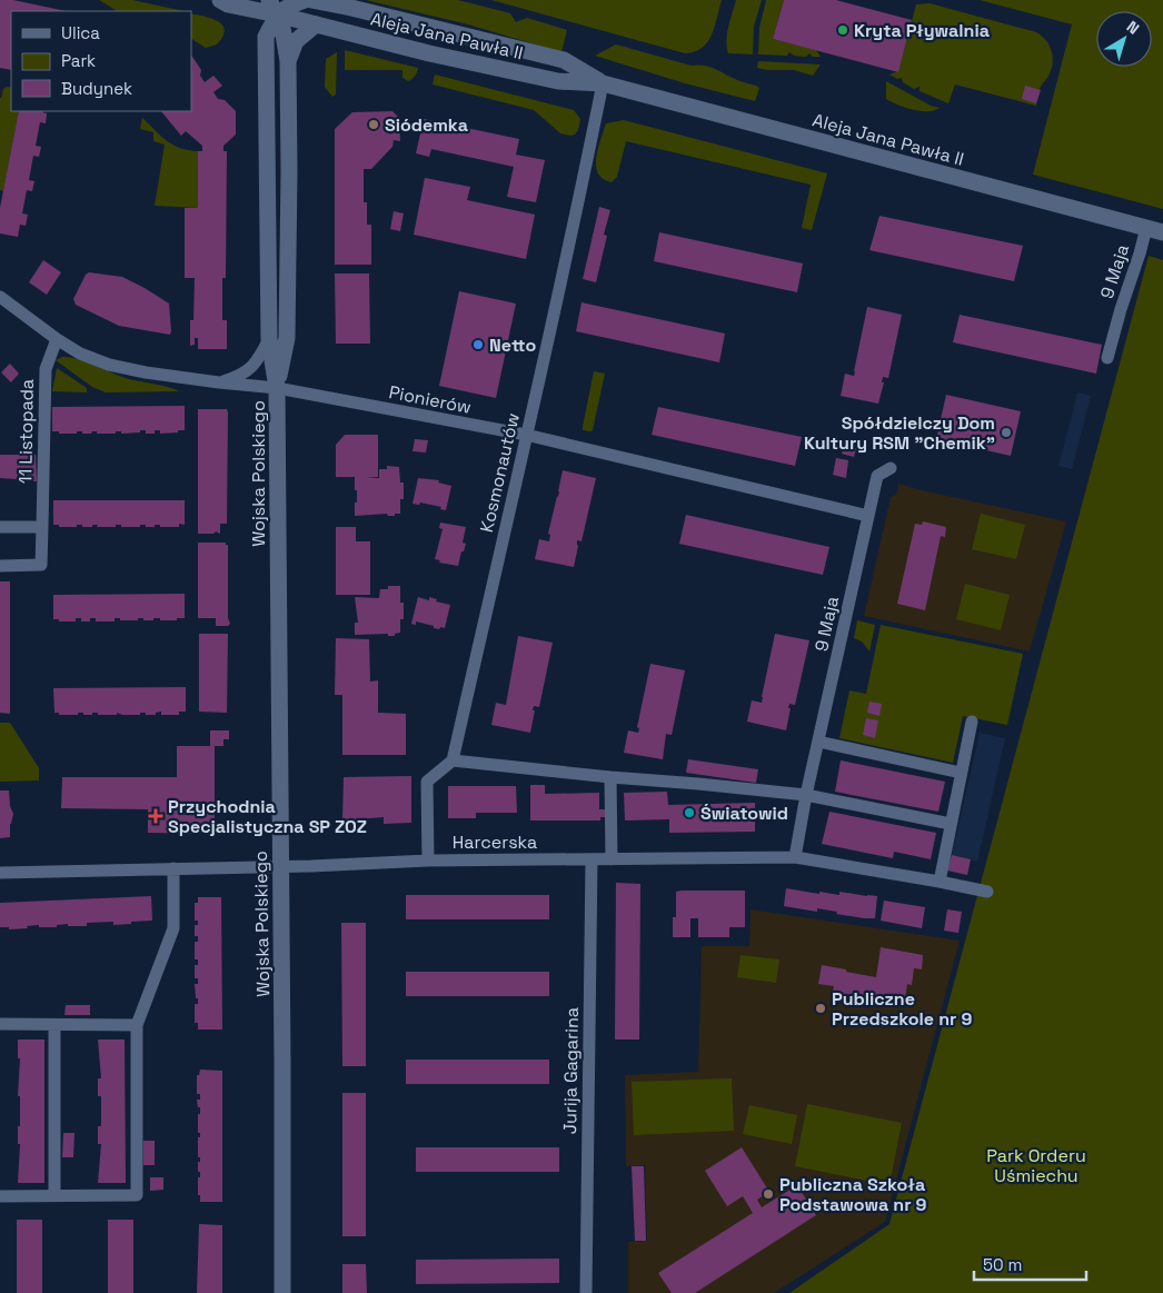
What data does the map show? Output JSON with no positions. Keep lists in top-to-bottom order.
{
  "streets": {
    "street": [
      "Aleja Jana Pawła II",
      "9 Maja",
      "Pionierów",
      "11 Listopada",
      "Kosmonautów",
      "Wojska Polskiego",
      "Harcerska",
      "Jurija Gagarina"
    ]
  },
  "crossings": [
    ["Aleja Jana Pawła II", "9 Maja"],
    ["Aleja Jana Pawła II", "Kosmonautów"],
    ["Aleja Jana Pawła II", "Wojska Polskiego"],
    ["9 Maja", "Pionierów"],
    ["9 Maja", "Harcerska"],
    ["Pionierów", "11 Listopada"],
    ["Pionierów", "Kosmonautów"],
    ["Pionierów", "Wojska Polskiego"],
    ["Wojska Polskiego", "Harcerska"],
    ["Harcerska", "Jurija Gagarina"]
  ],
  "parks": ["Park Orderu Uśmiechu"],
  "places": {
    "other": [
      "Kryta Pływalnia",
      "Siódemka",
      "Netto",
      "Spółdzielczy Dom Kultury RSM \"Chemik\"",
      "Światowid",
      "Publiczne Przedszkole nr 9",
      "Publiczna Szkoła Podstawowa nr 9"
    ],
    "health": ["Przychodnia Specjalistyczna SP ZOZ"]
  },
  "legend": ["Ulica", "Park", "Budynek"],
  "scale_bar": "50 m",
  "north": "top right"
}
